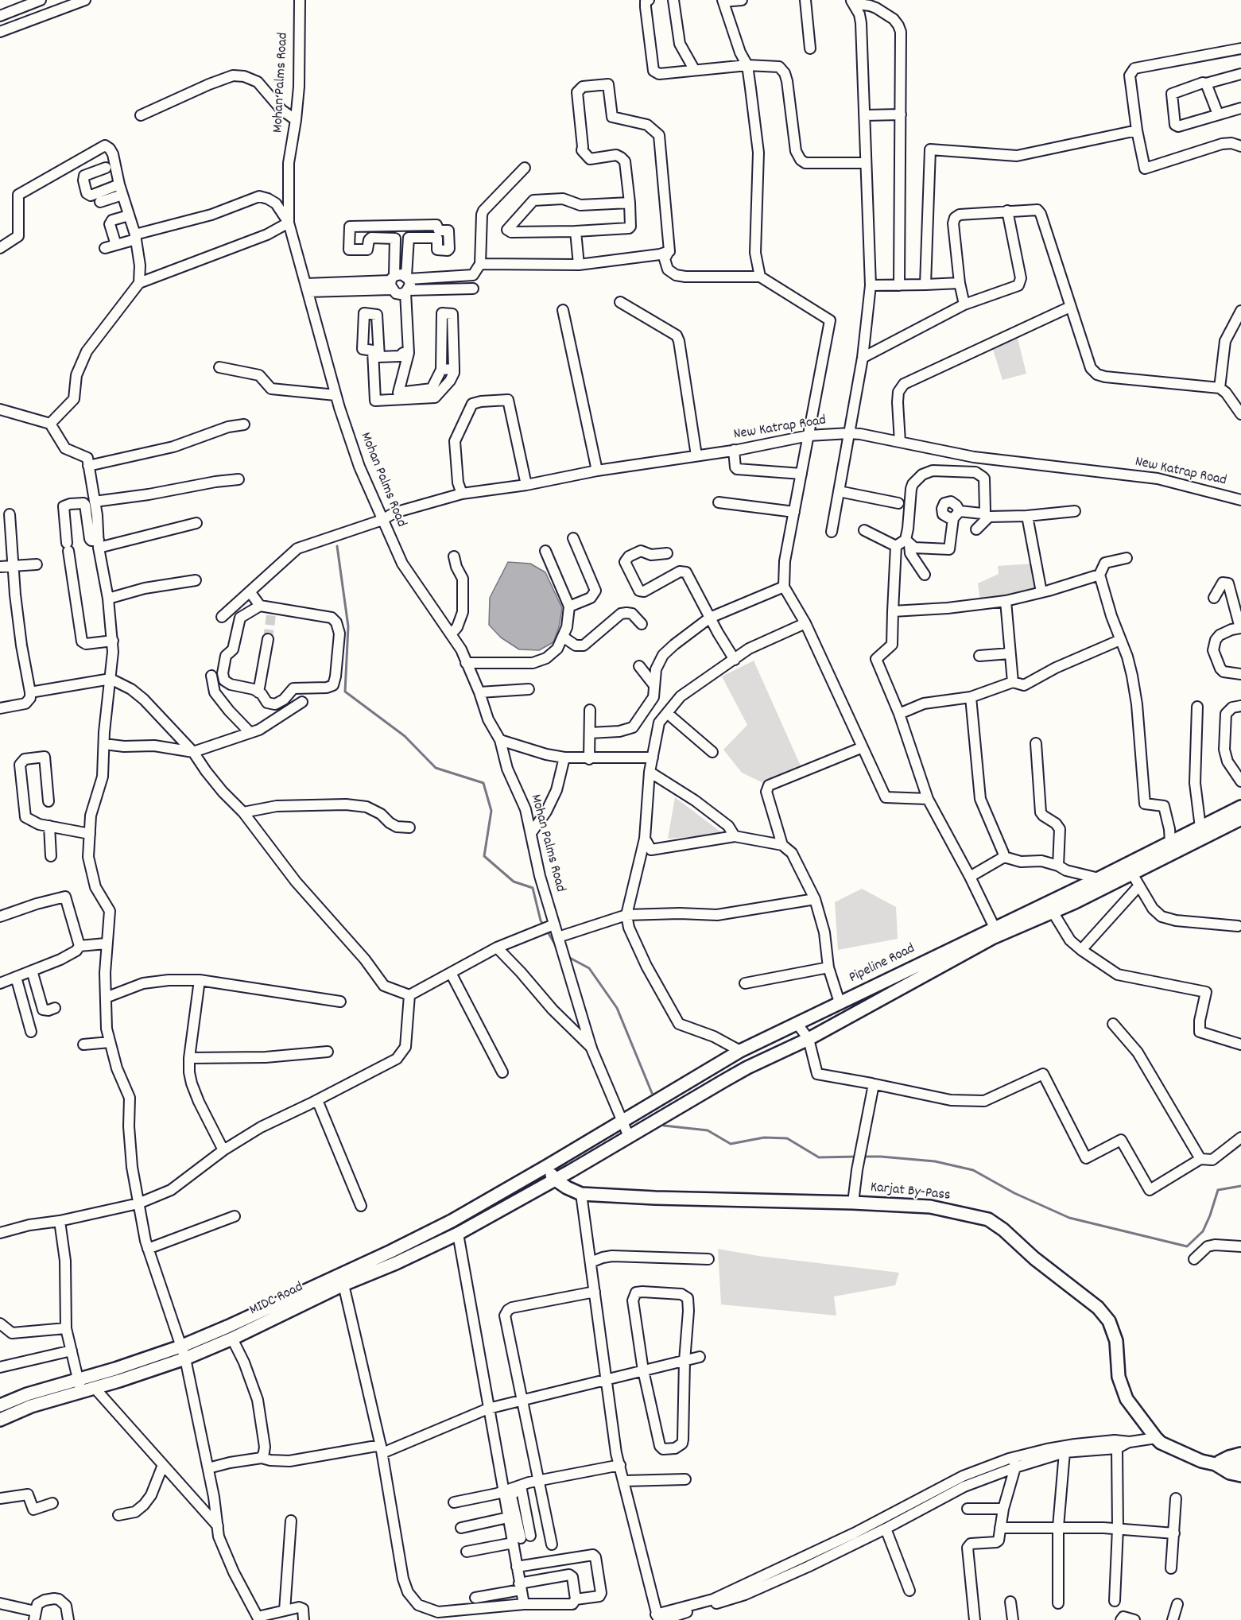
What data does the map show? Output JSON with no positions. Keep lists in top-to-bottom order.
{
  "streets": {
    "main road": ["Pipeline Road", "Karjat By-Pass", "MIDC Road"],
    "street": ["Mohan Palms Road", "New Katrap Road"]
  },
  "crossings": [
    ["Mohan Palms Road", "New Katrap Road"],
    ["Pipeline Road", "Karjat By-Pass"],
    ["Pipeline Road", "MIDC Road"],
    ["Karjat By-Pass", "MIDC Road"]
  ]
}
